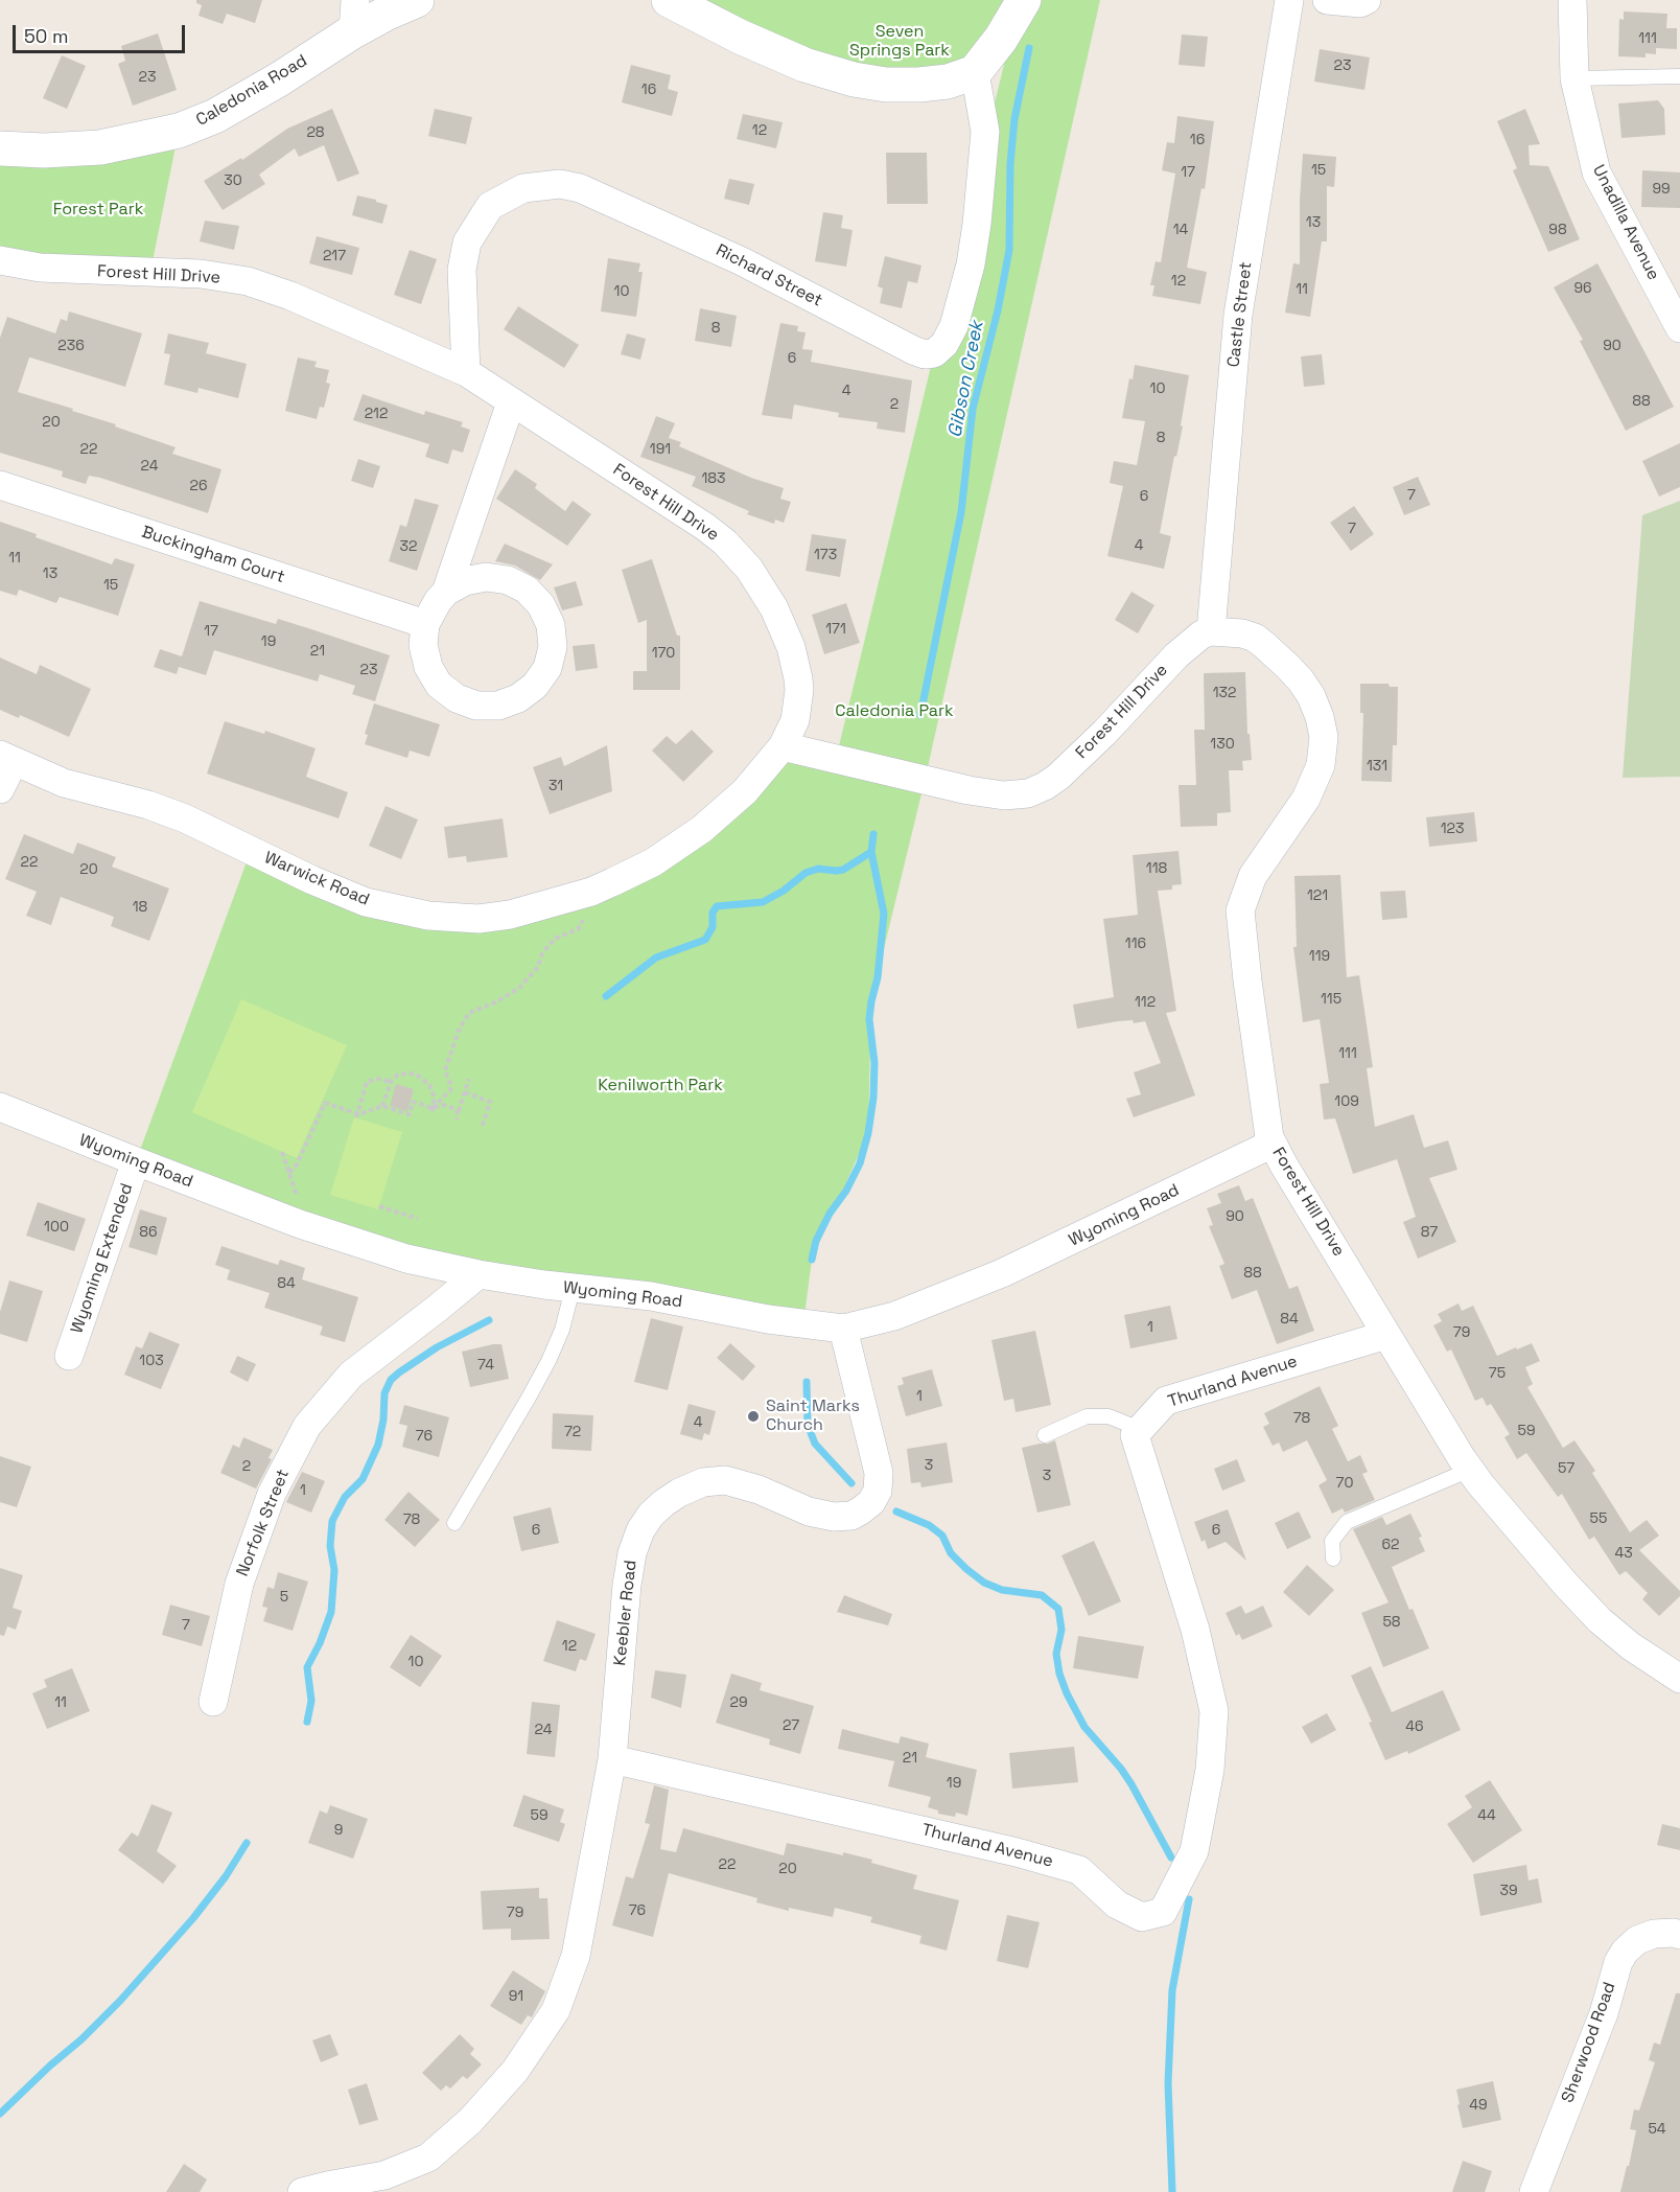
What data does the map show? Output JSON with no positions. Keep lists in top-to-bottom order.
{
  "streets": {
    "street": [
      "Caledonia Road",
      "Unadilla Avenue",
      "Forest Hill Drive",
      "Richard Street",
      "Castle Street",
      "Buckingham Court",
      "Warwick Road",
      "Wyoming Road",
      "Wyoming Extended",
      "Thurland Avenue",
      "Norfolk Street",
      "Keebler Road",
      "Sherwood Road"
    ]
  },
  "crossings": [
    ["Forest Hill Drive", "Richard Street"],
    ["Forest Hill Drive", "Castle Street"],
    ["Forest Hill Drive", "Warwick Road"],
    ["Forest Hill Drive", "Wyoming Road"],
    ["Forest Hill Drive", "Thurland Avenue"],
    ["Wyoming Road", "Wyoming Extended"],
    ["Wyoming Road", "Norfolk Street"],
    ["Wyoming Road", "Keebler Road"],
    ["Thurland Avenue", "Keebler Road"]
  ],
  "water": ["Gibson Creek"],
  "parks": [
    "Seven Springs Park",
    "Forest Park",
    "Caledonia Park",
    "Kenilworth Park"
  ],
  "places": ["Saint Marks Church"],
  "house_numbers": [
    "111",
    "23",
    "23",
    "16",
    "12",
    "28",
    "16",
    "15",
    "17",
    "30",
    "99",
    "13",
    "14",
    "98",
    "217",
    "12",
    "96",
    "11",
    "10",
    "8",
    "236",
    "90",
    "6",
    "10",
    "4",
    "88",
    "2",
    "212",
    "20",
    "8",
    "22",
    "191",
    "24",
    "183",
    "26",
    "7",
    "6",
    "7",
    "4",
    "32",
    "173",
    "11",
    "13",
    "15",
    "171",
    "17",
    "19",
    "21",
    "170",
    "23",
    "132",
    "130",
    "131",
    "31",
    "123",
    "22",
    "118",
    "20",
    "121",
    "18",
    "116",
    "119",
    "115",
    "112",
    "111",
    "109",
    "90",
    "100",
    "86",
    "87",
    "88",
    "84",
    "84",
    "1",
    "79",
    "103",
    "74",
    "75",
    "1",
    "78",
    "4",
    "59",
    "72",
    "76",
    "3",
    "2",
    "57",
    "3",
    "70",
    "1",
    "55",
    "78",
    "6",
    "6",
    "62",
    "43",
    "5",
    "58",
    "7",
    "12",
    "10",
    "11",
    "29",
    "27",
    "46",
    "24",
    "21",
    "19",
    "59",
    "44",
    "9",
    "22",
    "20",
    "39",
    "76",
    "79",
    "91",
    "49",
    "54"
  ],
  "scale_bar": "50 m"
}
